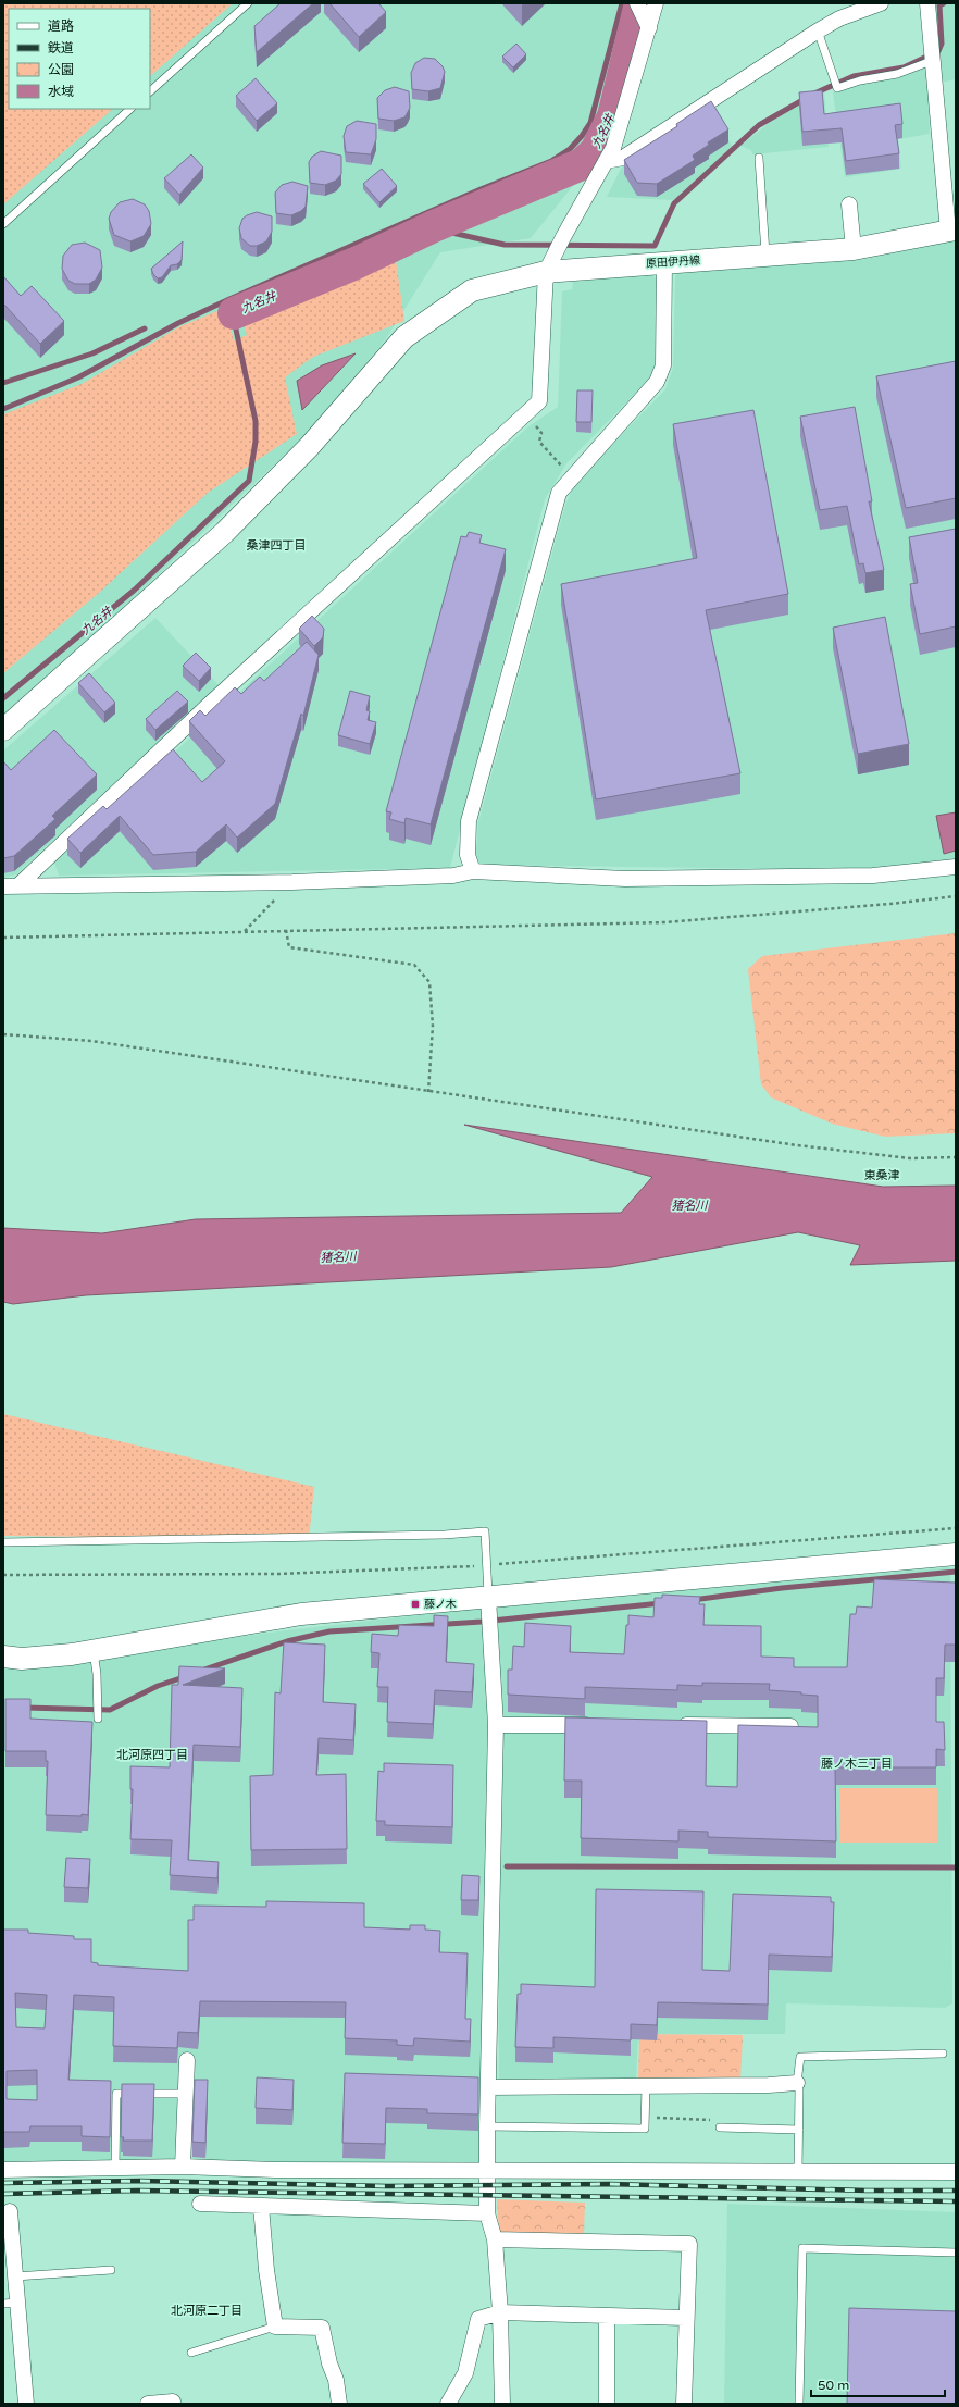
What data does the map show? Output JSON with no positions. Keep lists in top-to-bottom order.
{
  "streets": {
    "street": ["原田伊丹線"]
  },
  "districts": [
    "桑津四丁目",
    "東桑津",
    "北河原四丁目",
    "藤ノ木三丁目",
    "北河原二丁目"
  ],
  "water": ["九名井", "猪名川"],
  "places": {
    "transit": ["藤ノ木"]
  },
  "legend": [
    "道路",
    "鉄道",
    "公園",
    "水域"
  ],
  "scale_bar": "50 m"
}
